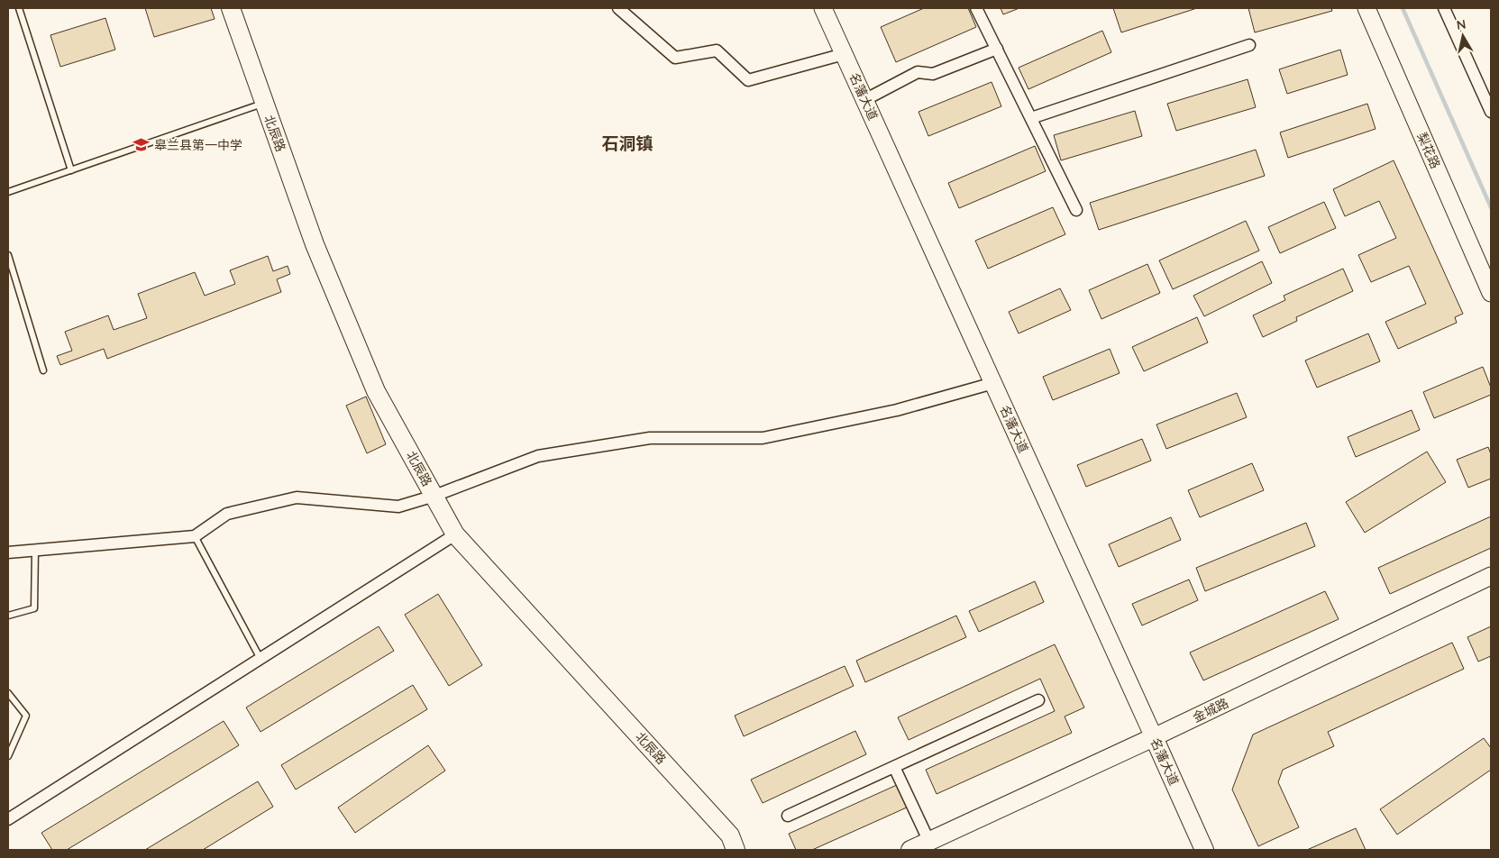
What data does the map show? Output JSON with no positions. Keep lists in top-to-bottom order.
{
  "streets": {
    "main road": [
      "名藩大道",
      "北辰路",
      "梨花路",
      "金城路"
    ]
  },
  "crossings": [
    ["名藩大道", "金城路"]
  ],
  "districts": ["石洞镇"],
  "places": {
    "school or university": ["皋兰县第一中学"]
  },
  "north": "top"
}
